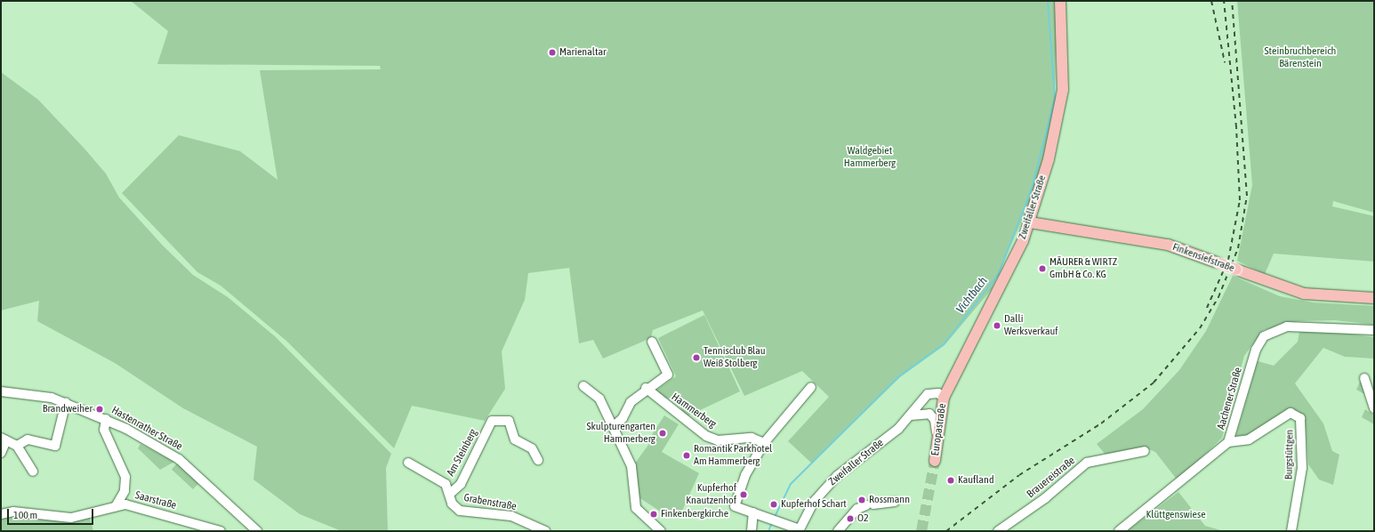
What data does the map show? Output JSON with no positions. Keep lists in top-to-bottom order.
{
  "streets": {
    "main road": ["Zweifaller Straße", "Finkensiefstraße", "Europastraße"],
    "street": [
      "Aachener Straße",
      "Hammerberg",
      "Hastenrather Straße",
      "Am Steinberg",
      "Burgstüttgen",
      "Brauereistraße",
      "Saarstraße",
      "Grabenstraße"
    ]
  },
  "crossings": [
    ["Zweifaller Straße", "Finkensiefstraße"],
    ["Zweifaller Straße", "Europastraße"],
    ["Aachener Straße", "Burgstüttgen"],
    ["Am Steinberg", "Grabenstraße"]
  ],
  "water": ["Vichtbach"],
  "parks": ["Steinbruchbereich Bärenstein", "Waldgebiet Hammerberg", "Klüttgenswiese"],
  "places": [
    "Marienaltar",
    "MÄURER & WIRTZ GmbH & Co. KG",
    "Dalli Werksverkauf",
    "Tennisclub Blau Weiß Stolberg",
    "Brandweiher",
    "Skulpturengarten Hammerberg",
    "Romantik Parkhotel Am Hammerberg",
    "Kaufland",
    "Kupferhof Knautzenhof",
    "Rossmann",
    "Kupferhof Schart",
    "Finkenbergkirche",
    "O2"
  ],
  "scale_bar": "100 m"
}
